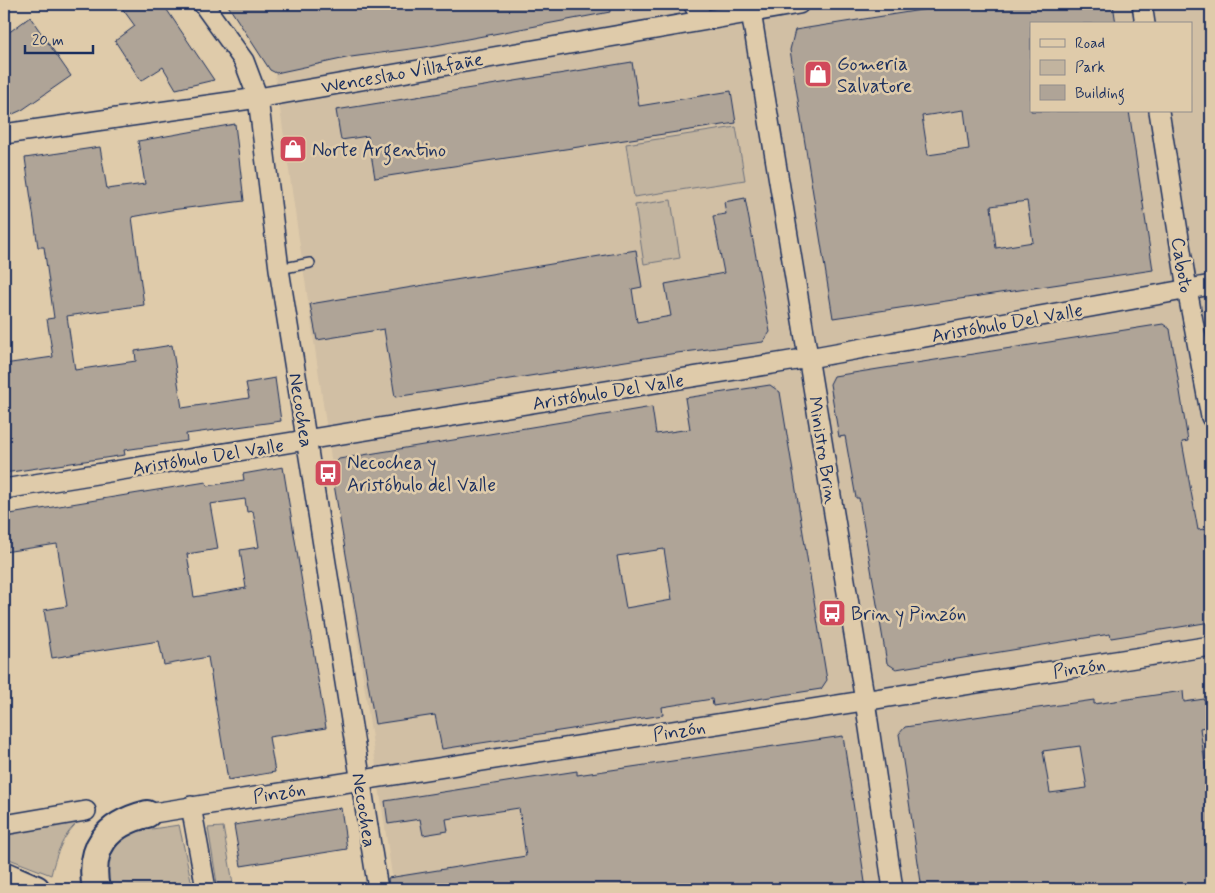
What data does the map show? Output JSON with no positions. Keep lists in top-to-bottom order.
{
  "streets": {
    "street": [
      "Wenceslao Villafañe",
      "Caboto",
      "Aristóbulo Del Valle",
      "Necochea",
      "Ministro Brin",
      "Pinzón"
    ]
  },
  "crossings": [
    ["Wenceslao Villafañe", "Necochea"],
    ["Wenceslao Villafañe", "Ministro Brin"],
    ["Caboto", "Aristóbulo Del Valle"],
    ["Aristóbulo Del Valle", "Necochea"],
    ["Aristóbulo Del Valle", "Ministro Brin"],
    ["Necochea", "Pinzón"],
    ["Ministro Brin", "Pinzón"]
  ],
  "places": {
    "shop": ["Gomeria Salvatore", "Norte Argentino"],
    "bus stop": ["Necochea y Aristóbulo del Valle", "Brin y Pinzón"]
  },
  "legend": ["Road", "Park", "Building"],
  "scale_bar": "20 m"
}
